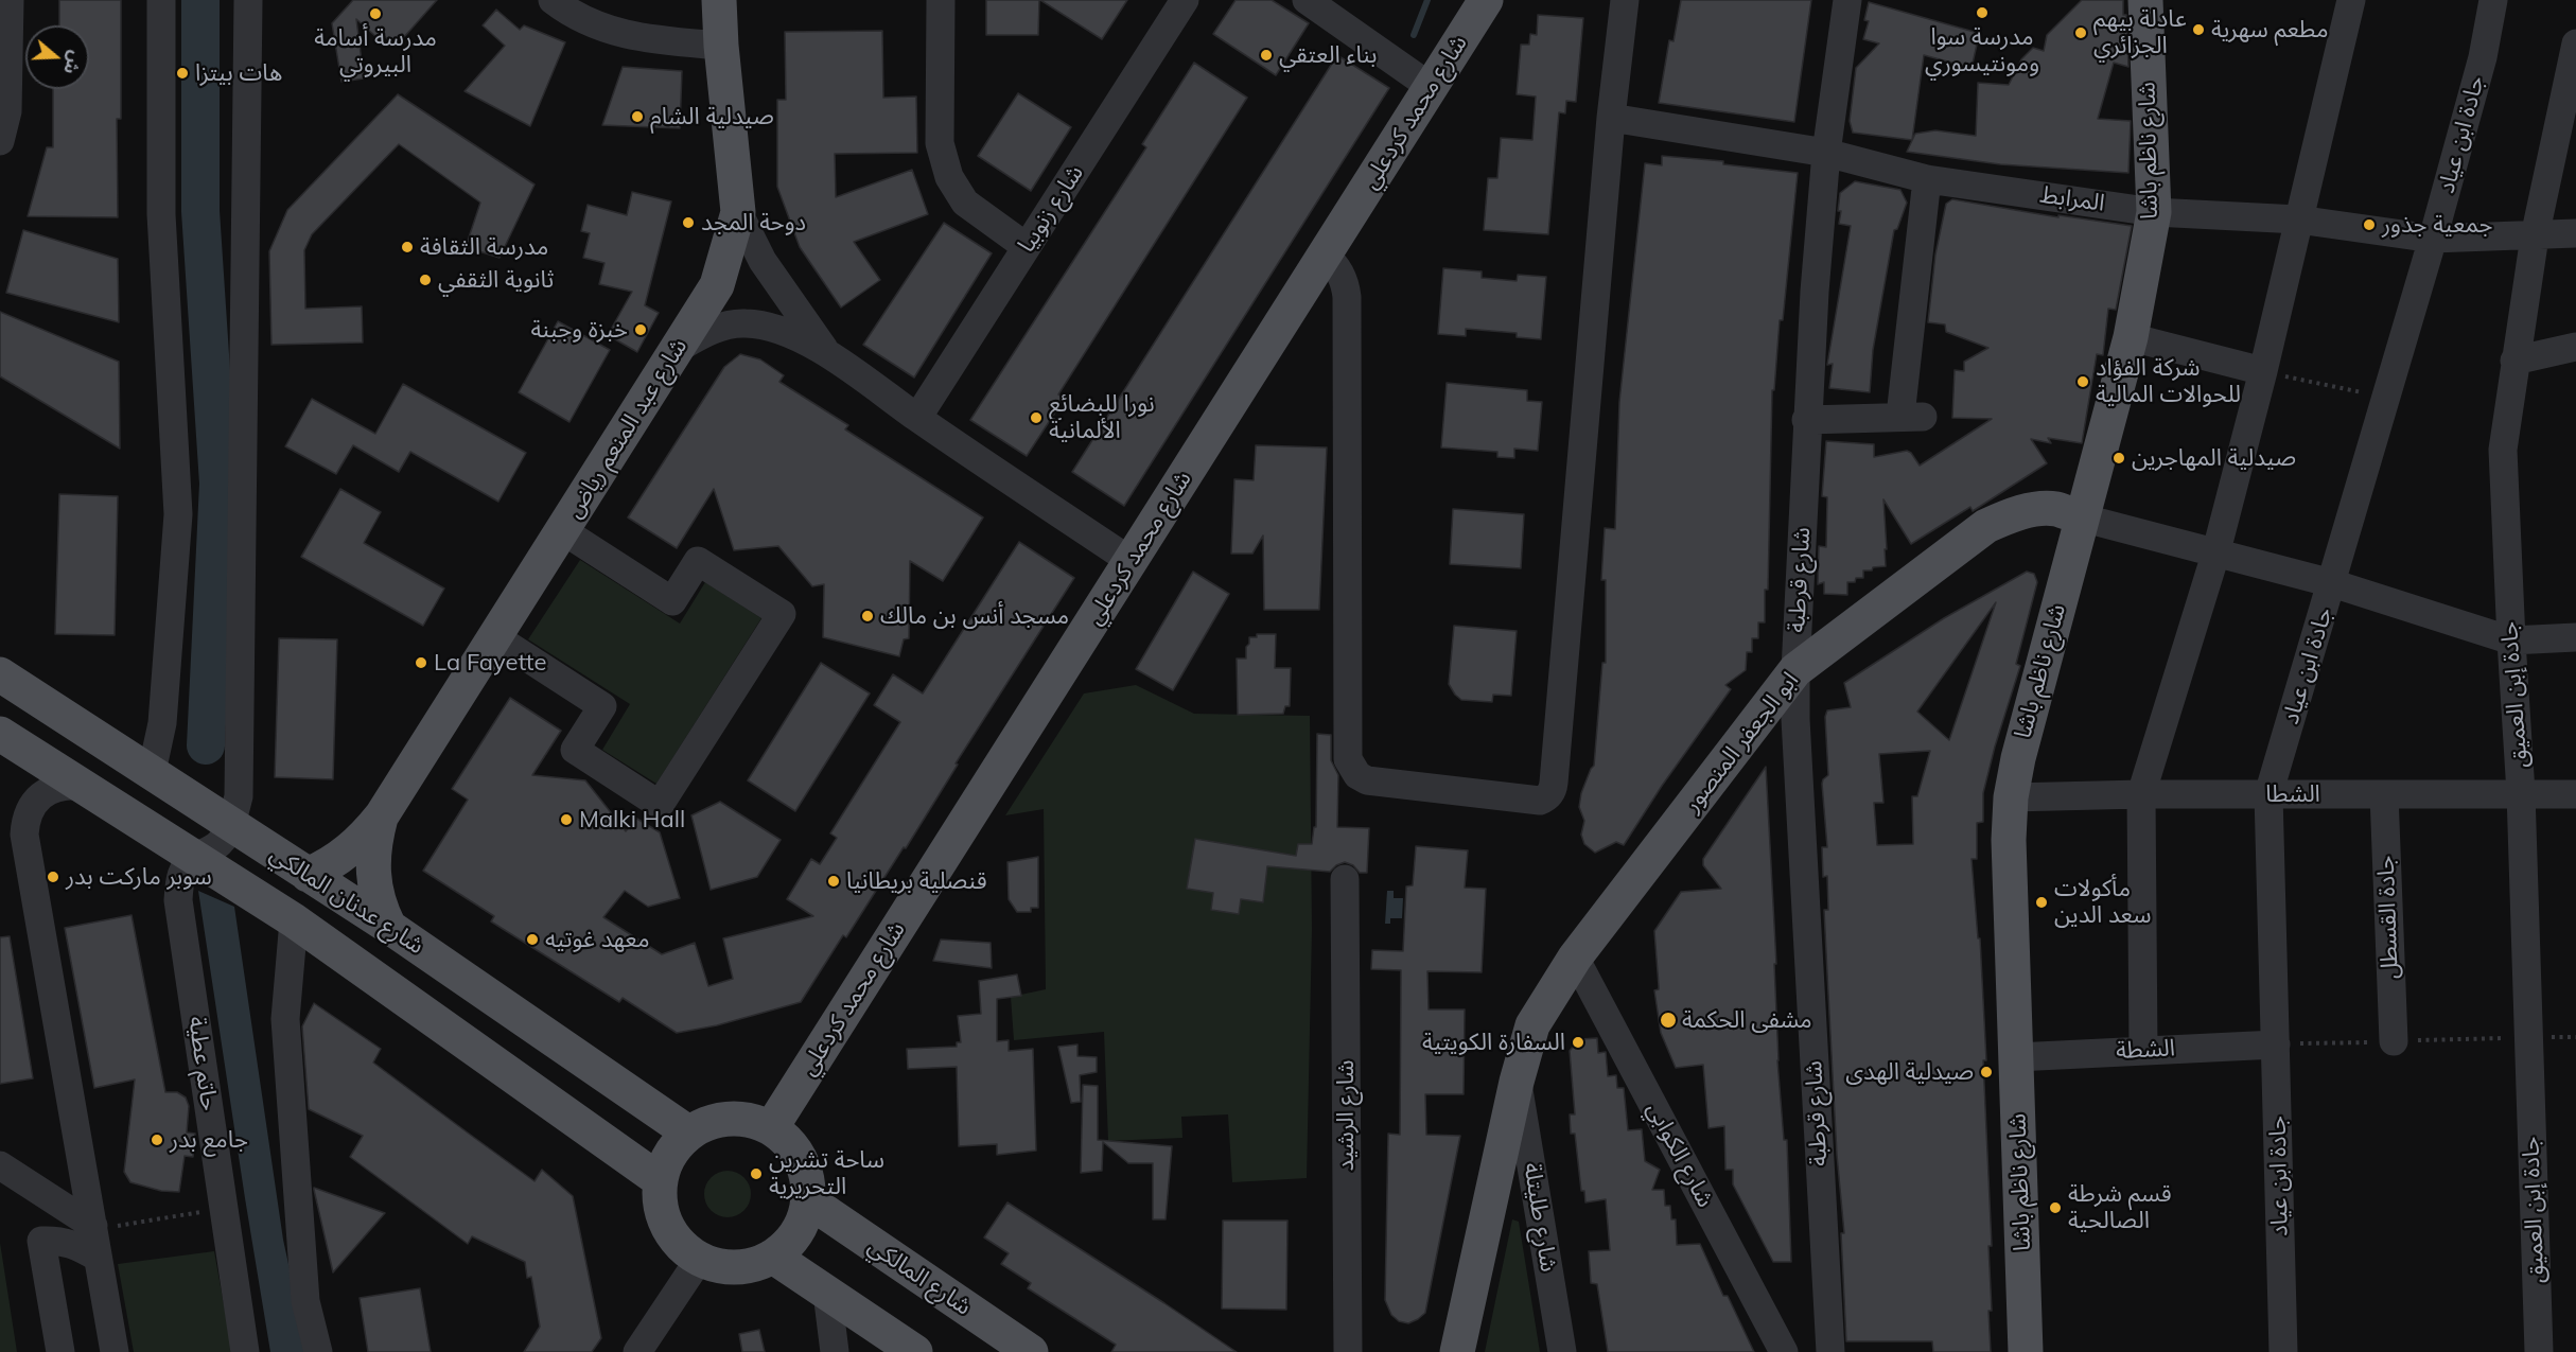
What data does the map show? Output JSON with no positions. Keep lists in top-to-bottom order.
{
  "streets": {
    "main road": [
      "شارع محمد كردعلي",
      "شارع ناظم باشا",
      "شارع عبد المنعم رياض",
      "ابو الجعفر المنصور",
      "شارع عدنان المالكي",
      "شارع المالكي"
    ],
    "street": [
      "جادة ابن عياد",
      "المرابط",
      "شارع زنوبيا",
      "شارع قرطبة",
      "جادة إبن العميق",
      "الشطا",
      "جادة القسطل",
      "الشطة",
      "حاتم عطية",
      "شارع الرشيد",
      "شارع الكوابي",
      "شارع طليتلة"
    ]
  },
  "crossings": [
    ["شارع محمد كردعلي", "شارع عدنان المالكي"],
    ["شارع محمد كردعلي", "شارع المالكي"],
    ["جادة ابن عياد", "المرابط"],
    ["جادة ابن عياد", "الشطا"],
    ["جادة ابن عياد", "الشطة"],
    ["شارع ناظم باشا", "المرابط"],
    ["شارع ناظم باشا", "ابو الجعفر المنصور"],
    ["شارع ناظم باشا", "الشطا"],
    ["شارع ناظم باشا", "الشطة"],
    ["المرابط", "شارع قرطبة"],
    ["المرابط", "جادة إبن العميق"],
    ["شارع عبد المنعم رياض", "شارع عدنان المالكي"],
    ["شارع قرطبة", "ابو الجعفر المنصور"],
    ["جادة إبن العميق", "الشطا"],
    ["ابو الجعفر المنصور", "شارع الكوابي"],
    ["ابو الجعفر المنصور", "شارع طليتلة"],
    ["الشطا", "جادة القسطل"],
    ["شارع عدنان المالكي", "حاتم عطية"],
    ["شارع عدنان المالكي", "شارع المالكي"]
  ],
  "places": [
    "مدرسة سوا ومونتيسوري",
    "مدرسة أسامة البيروتي",
    "مطعم سهرية",
    "عادلة بيهم الجزائري",
    "بناء العتقي",
    "هات بیتزا",
    "صيدلية الشام",
    "دوحة المجد",
    "جمعية جذور",
    "مدرسة الثقافة",
    "ثانوية الثقفي",
    "خبزة وجبنة",
    "شركة الفؤاد للحوالات المالية",
    "نورا للبضائع الألمانية",
    "صيدلية المهاجرين",
    "مسجد أنس بن مالك",
    "La Fayette",
    "Malki Hall",
    "سوبر ماركت بدر",
    "قنصلية بريطانيا",
    "مأكولات سعد الدين",
    "معهد غوتيه",
    "مشفى الحكمة",
    "السفارة الكويتية",
    "صيدلية الهدى",
    "جامع بدر",
    "ساحة تشرين التحريرية",
    "قسم شرطة الصالحية"
  ],
  "north": "right"
}
